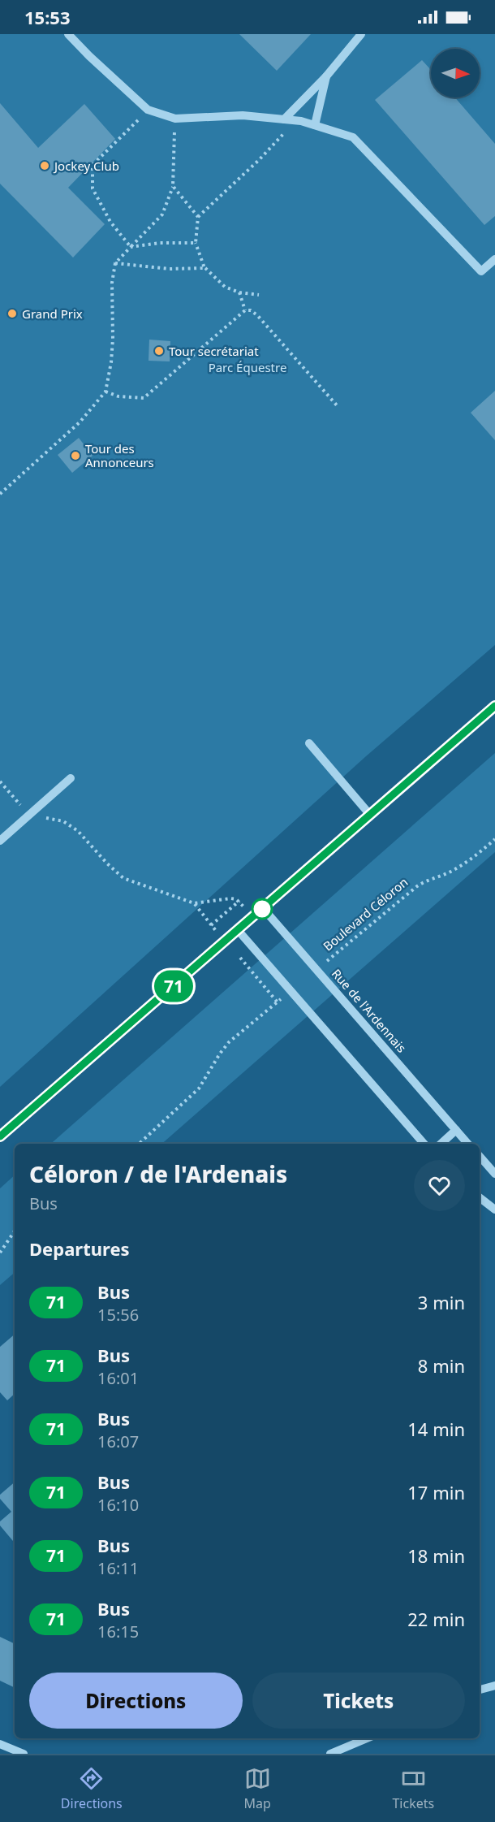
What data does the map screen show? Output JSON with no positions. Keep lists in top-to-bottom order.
{
  "streets": {
    "street": ["Rue de l'Ardennais"],
    "path": ["Boulevard Céloron"]
  },
  "parks": ["Parc Équestre"],
  "places": [
    "Jockey Club",
    "Grand Prix",
    "Tour secrétariat",
    "Tour des Annonceurs"
  ],
  "lines": ["bus line 71"],
  "north": "right",
  "page": {
    "status": "15:53",
    "on_map": "71",
    "heading": [
      ["Céloron / de l'Ardenais", "Bus"],
      "Departures"
    ],
    "list": [
      {
        "mark": "71",
        "name": "Bus",
        "note": "15:56",
        "value": "3 min"
      },
      {
        "mark": "71",
        "name": "Bus",
        "note": "16:01",
        "value": "8 min"
      },
      {
        "mark": "71",
        "name": "Bus",
        "note": "16:07",
        "value": "14 min"
      },
      {
        "mark": "71",
        "name": "Bus",
        "note": "16:10",
        "value": "17 min"
      },
      {
        "mark": "71",
        "name": "Bus",
        "note": "16:11",
        "value": "18 min"
      },
      {
        "mark": "71",
        "name": "Bus",
        "note": "16:15",
        "value": "22 min"
      }
    ],
    "buttons": ["Directions", "Tickets"],
    "tabs": ["Directions", "Map", "Tickets"]
  }
}
